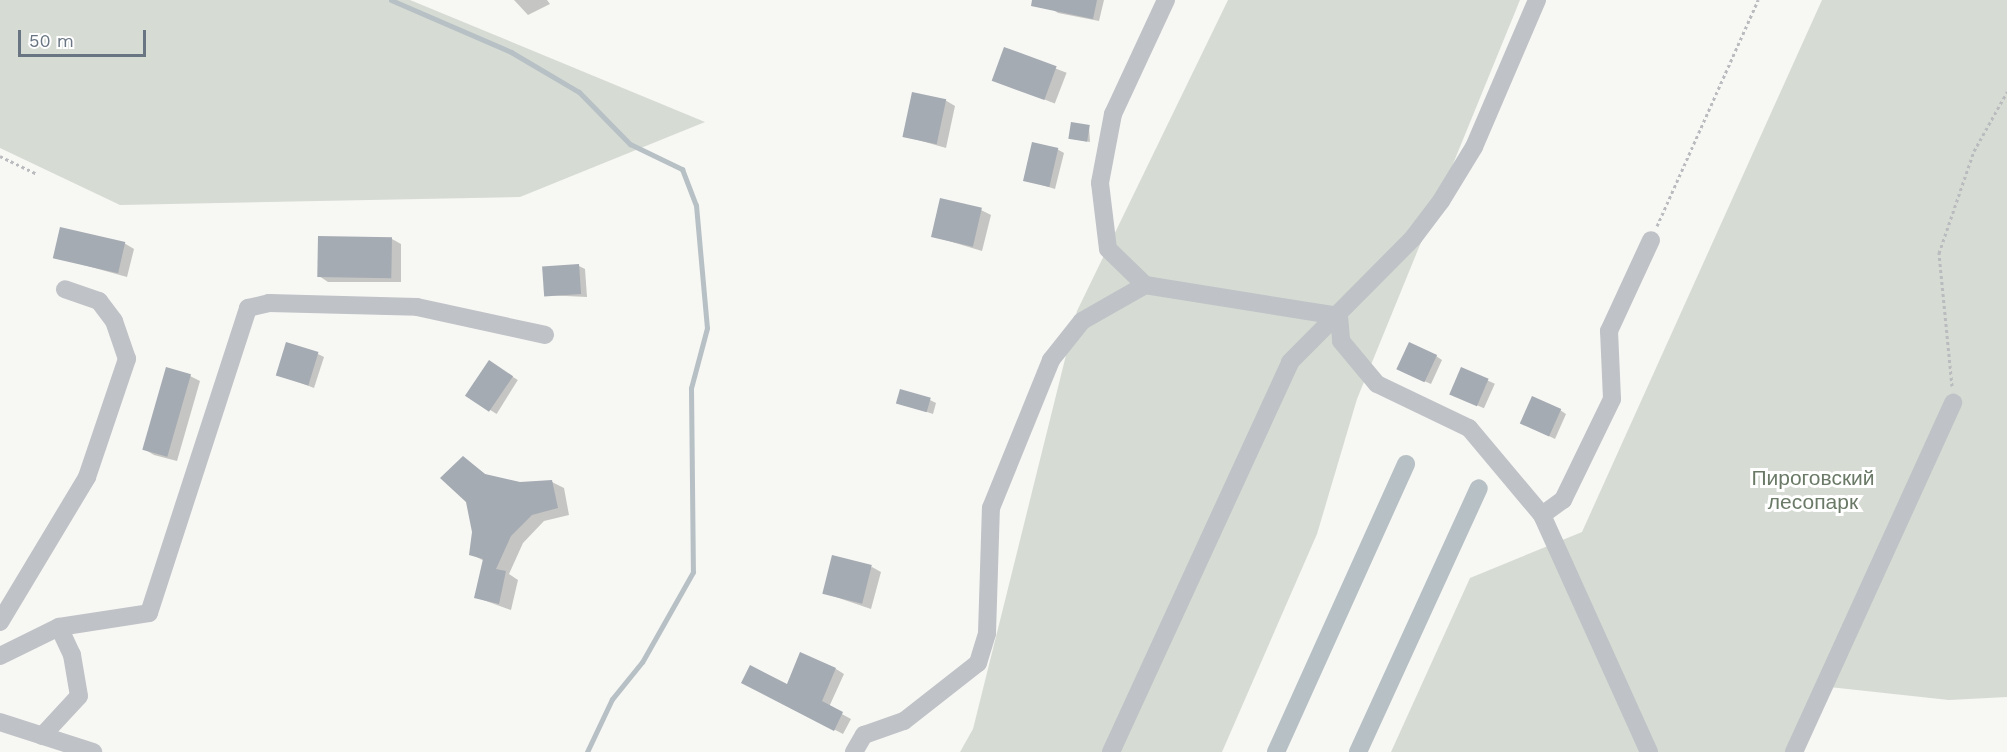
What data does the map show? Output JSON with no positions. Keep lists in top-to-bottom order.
{
  "parks": ["Пироговский лесопарк"],
  "scale_bar": "50 m"
}
